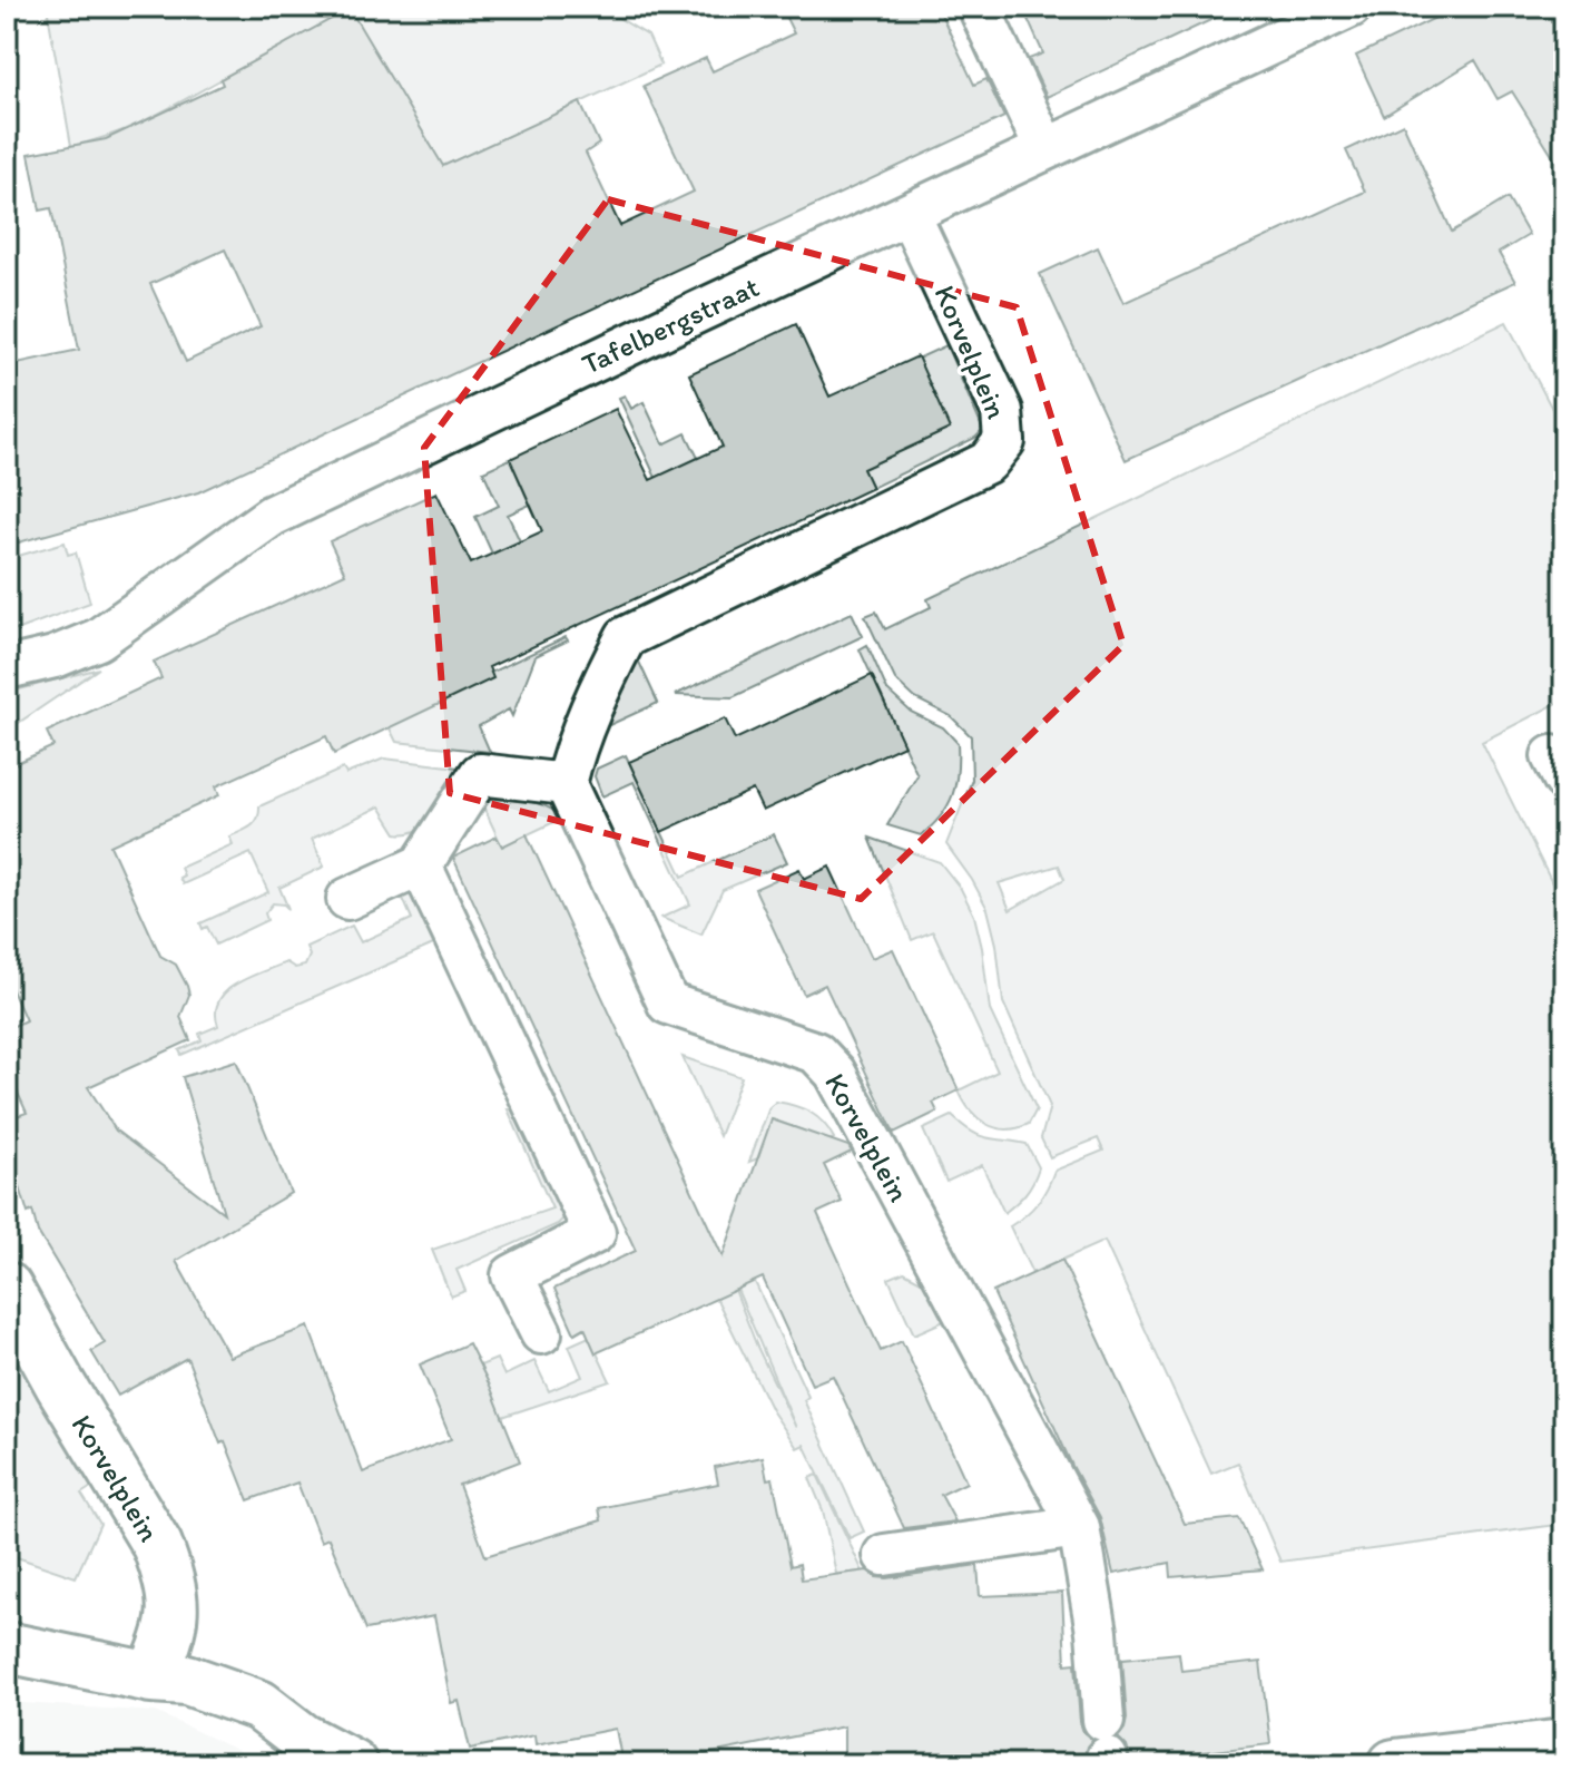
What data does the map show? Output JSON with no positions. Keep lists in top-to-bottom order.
{
  "streets": {
    "street": ["Tafelbergstraat", "Korvelplein"]
  },
  "crossings": [
    ["Tafelbergstraat", "Korvelplein"]
  ]
}
